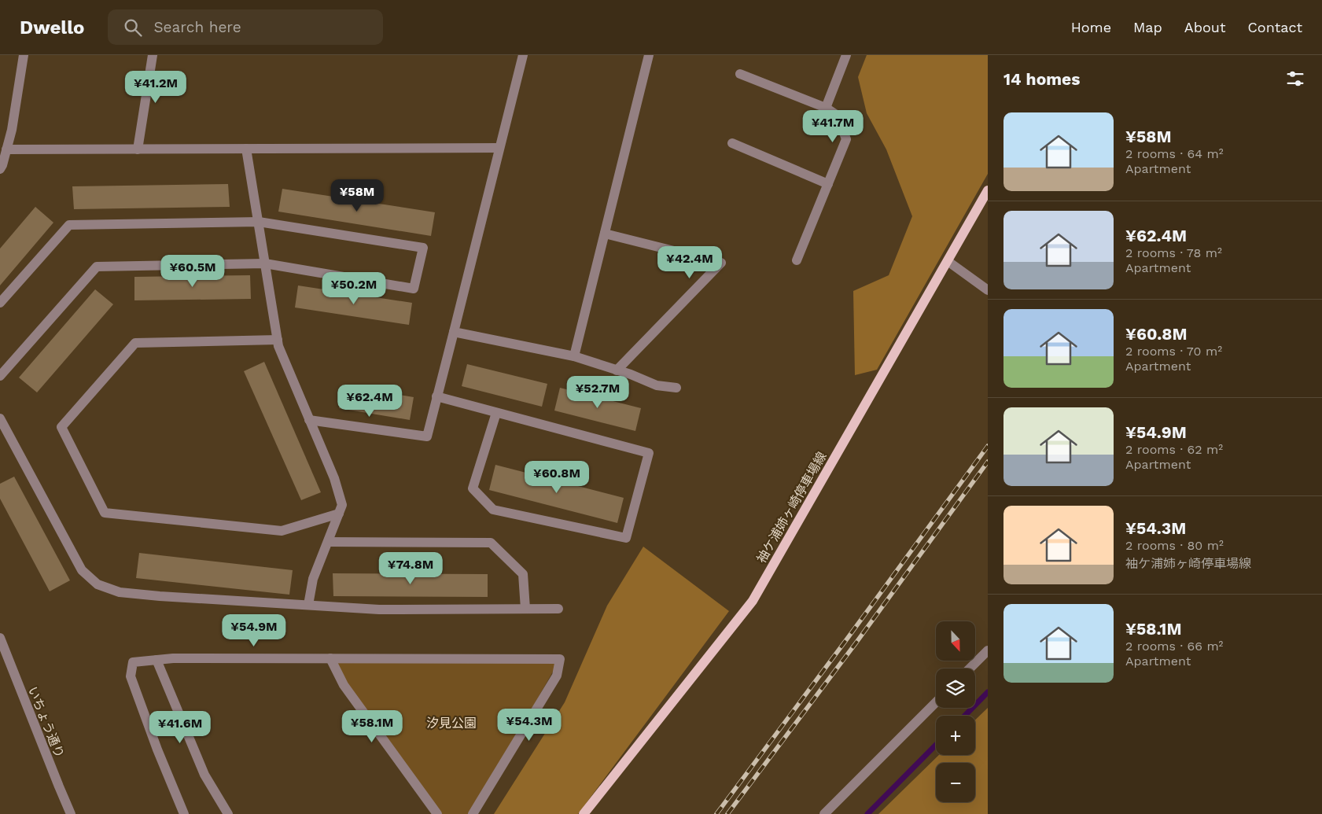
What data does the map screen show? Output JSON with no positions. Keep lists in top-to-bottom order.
{
  "streets": {
    "main road": ["袖ケ浦姉ヶ崎停車場線"],
    "street": ["いちょう通り"]
  },
  "parks": ["汐見公園"],
  "north": "bottom",
  "page": {
    "header": "Dwello",
    "search": "Search here",
    "nav": [
      "Home",
      "Map",
      "About",
      "Contact"
    ],
    "heading": "14 homes",
    "price": [
      "¥41.2M",
      "¥41.7M",
      "¥58M",
      "¥42.4M",
      "¥60.5M",
      "¥50.2M",
      "¥52.7M",
      "¥62.4M",
      "¥60.8M",
      "¥74.8M",
      "¥54.9M",
      "¥54.3M",
      "¥58.1M",
      "¥41.6M"
    ],
    "list": [
      {
        "name": "¥58M",
        "note": "2 rooms · 64 m² · Apartment"
      },
      {
        "name": "¥62.4M",
        "note": "2 rooms · 78 m² · Apartment"
      },
      {
        "name": "¥60.8M",
        "note": "2 rooms · 70 m² · Apartment"
      },
      {
        "name": "¥54.9M",
        "note": "2 rooms · 62 m² · Apartment"
      },
      {
        "name": "¥54.3M",
        "note": "2 rooms · 80 m² · 袖ケ浦姉ヶ崎停車場線"
      },
      {
        "name": "¥58.1M",
        "note": "2 rooms · 66 m² · Apartment"
      }
    ],
    "map_buttons": ["+", "−"]
  }
}
